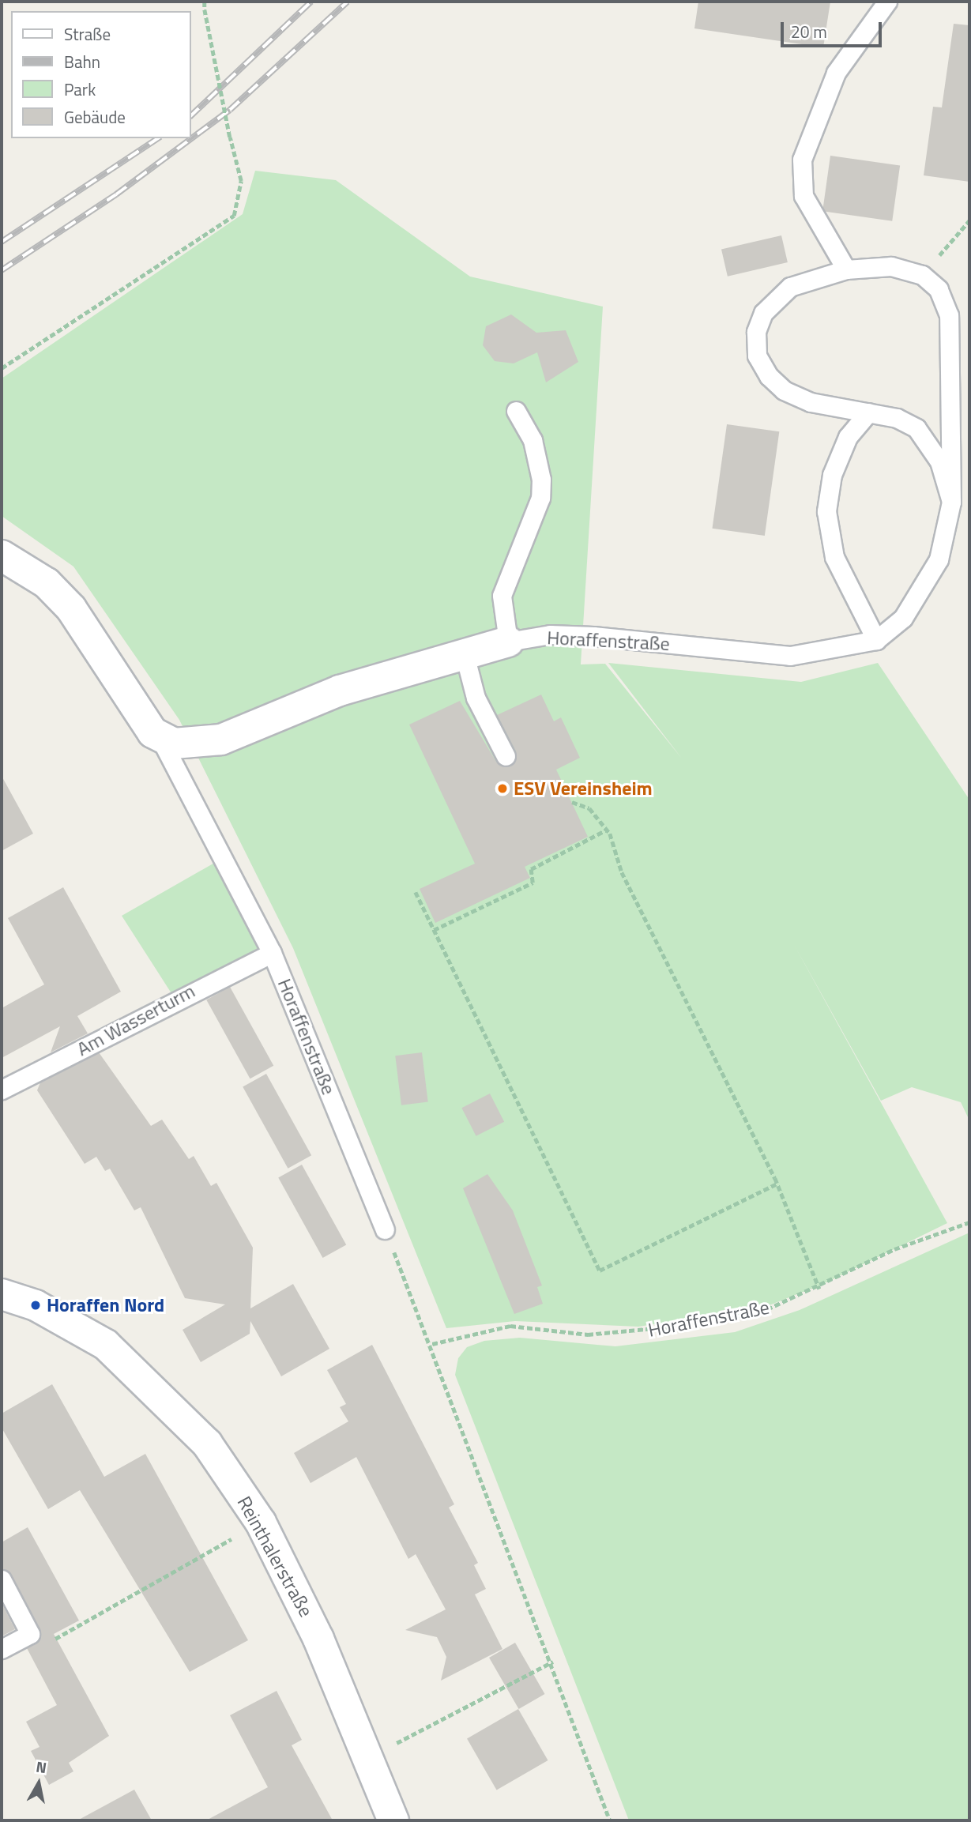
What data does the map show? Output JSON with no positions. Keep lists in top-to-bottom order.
{
  "streets": {
    "street": ["Horaffenstraße", "Reinthalerstraße"],
    "lane": ["Am Wasserturm"]
  },
  "crossings": [
    ["Horaffenstraße", "Am Wasserturm"]
  ],
  "places": ["ESV Vereinsheim", "Horaffen Nord"],
  "legend": [
    "Straße",
    "Bahn",
    "Park",
    "Gebäude"
  ],
  "scale_bar": "20 m",
  "north": "top"
}
